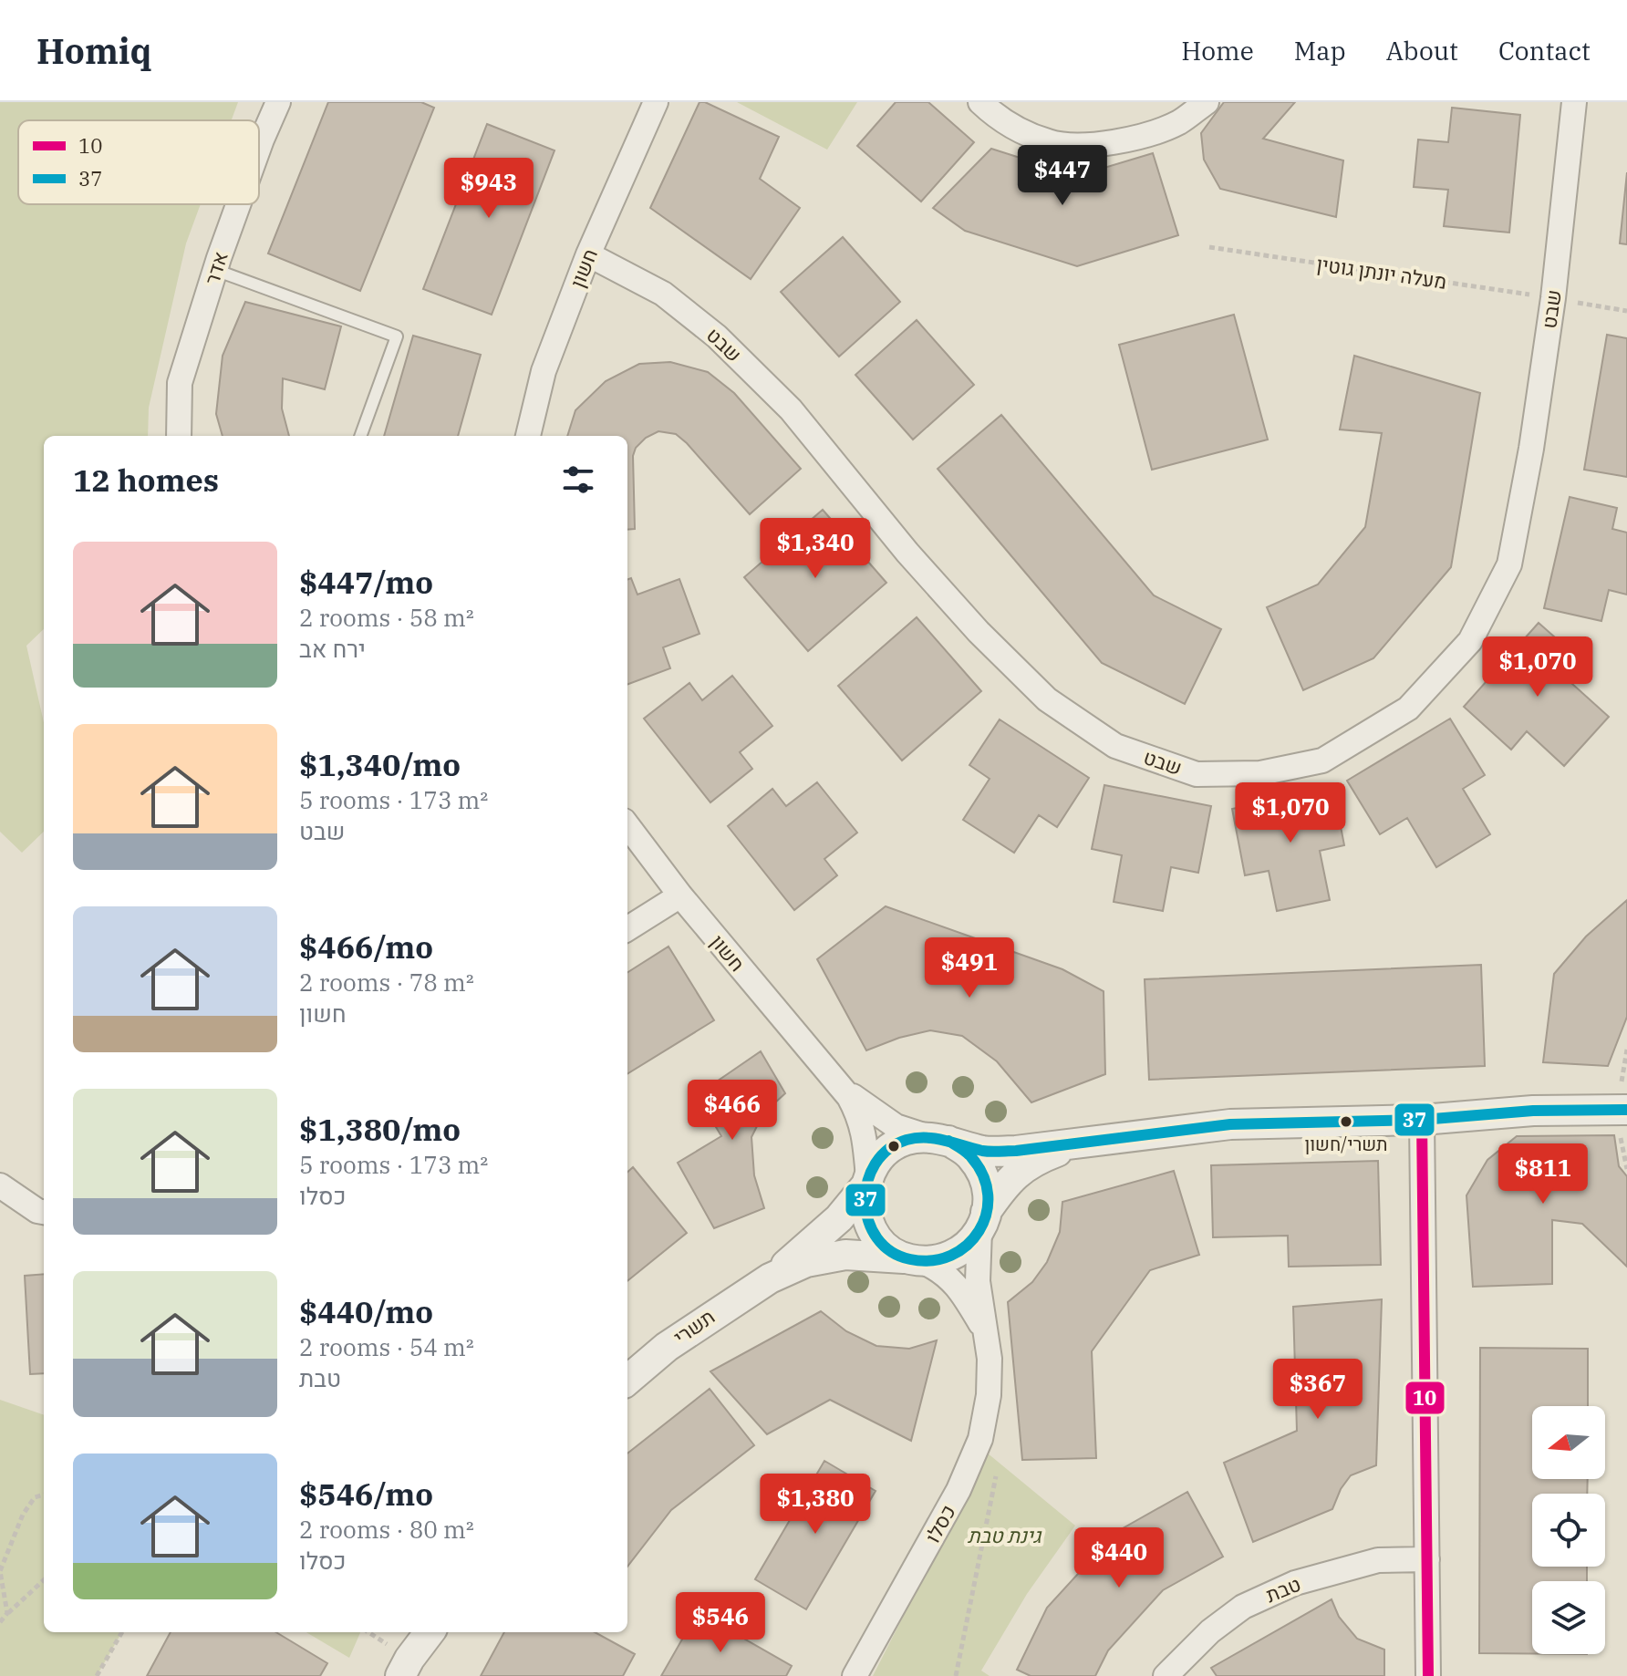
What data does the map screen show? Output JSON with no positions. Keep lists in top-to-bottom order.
{
  "streets": {
    "street": [
      "אדר",
      "חשון",
      "שבט",
      "תשרי",
      "כסלו",
      "טבת"
    ],
    "path": ["מעלה יונתן גוטין"]
  },
  "crossings": [
    ["חשון", "שבט"],
    ["חשון", "תשרי"],
    ["חשון", "כסלו"],
    ["מעלה יונתן גוטין", "שבט"],
    ["תשרי", "כסלו"]
  ],
  "parks": ["גינת טבת"],
  "places": ["תשרי/חשון"],
  "lines": ["transit line 37", "transit line 10"],
  "legend": ["10", "37"],
  "north": "left",
  "page": {
    "header": "Homiq",
    "nav": [
      "Home",
      "Map",
      "About",
      "Contact"
    ],
    "price": [
      "$447",
      "$943",
      "$1,340",
      "$1,070",
      "$1,070",
      "$491",
      "$466",
      "$811",
      "$367",
      "$1,380",
      "$440",
      "$546"
    ],
    "heading": "12 homes",
    "list": [
      {
        "name": "$447/mo",
        "note": "2 rooms · 58 m² · ירח אב"
      },
      {
        "name": "$1,340/mo",
        "note": "5 rooms · 173 m² · שבט"
      },
      {
        "name": "$466/mo",
        "note": "2 rooms · 78 m² · חשון"
      },
      {
        "name": "$1,380/mo",
        "note": "5 rooms · 173 m² · כסלו"
      },
      {
        "name": "$440/mo",
        "note": "2 rooms · 54 m² · טבת"
      },
      {
        "name": "$546/mo",
        "note": "2 rooms · 80 m² · כסלו"
      }
    ]
  }
}
